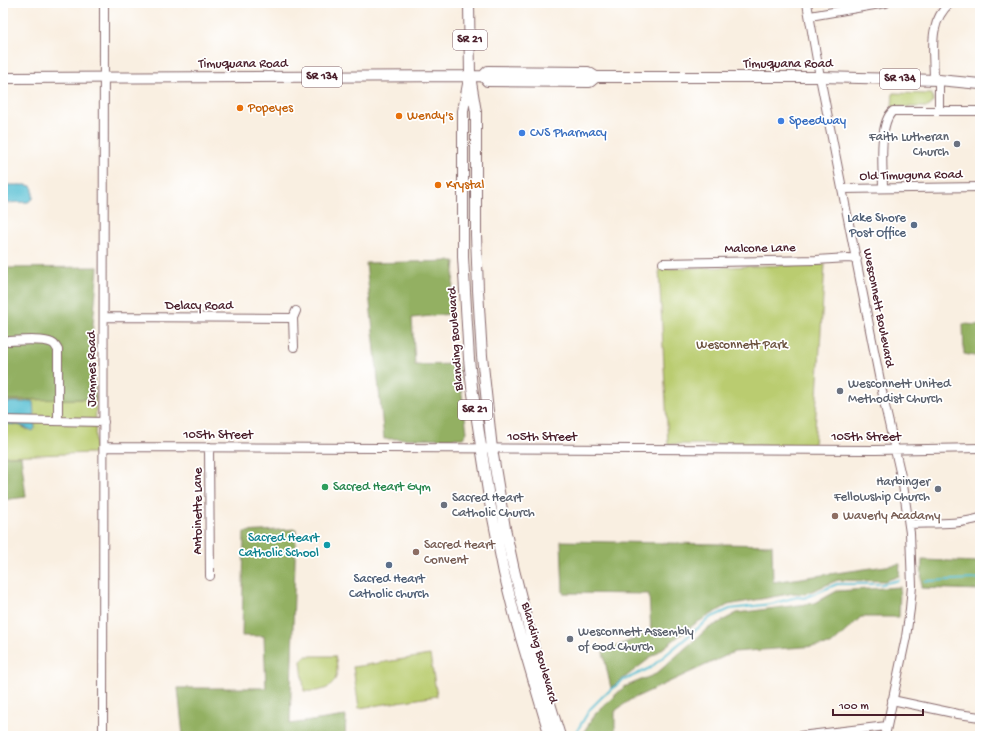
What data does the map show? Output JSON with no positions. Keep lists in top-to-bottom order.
{
  "streets": {
    "main road": [
      "SR 21",
      "Timuquana Road",
      "SR 134",
      "Blanding Boulevard"
    ],
    "street": [
      "Old Timuguna Road",
      "Malcone Lane",
      "Delacy Road",
      "Wesconnett Boulevard",
      "Jammes Road",
      "105th Street",
      "Antoinette Lane"
    ]
  },
  "crossings": [
    ["Timuquana Road", "Wesconnett Boulevard"],
    ["Timuquana Road", "Blanding Boulevard"],
    ["Timuquana Road", "Jammes Road"],
    ["Old Timuguna Road", "Wesconnett Boulevard"],
    ["Malcone Lane", "Wesconnett Boulevard"],
    ["Delacy Road", "Jammes Road"],
    ["Wesconnett Boulevard", "105th Street"],
    ["Blanding Boulevard", "105th Street"],
    ["Jammes Road", "105th Street"],
    ["105th Street", "Antoinette Lane"]
  ],
  "parks": ["Wesconnett Park"],
  "places": [
    "Popeyes",
    "Wendy's",
    "Speedway",
    "CVS Pharmacy",
    "Faith Lutheran Church",
    "Krystal",
    "Lake Shore Post Office",
    "Wesconnett United Methodist Church",
    "Sacred Heart Gym",
    "Harbinger Fellowship Church",
    "Sacred Heart Catholic Church",
    "Waverly Acadamy",
    "Sacred Heart Catholic School",
    "Sacred Heart Convent",
    "Sacred Heart Catholic church",
    "Wesconnett Assembly of God Church"
  ],
  "scale_bar": "100 m"
}
